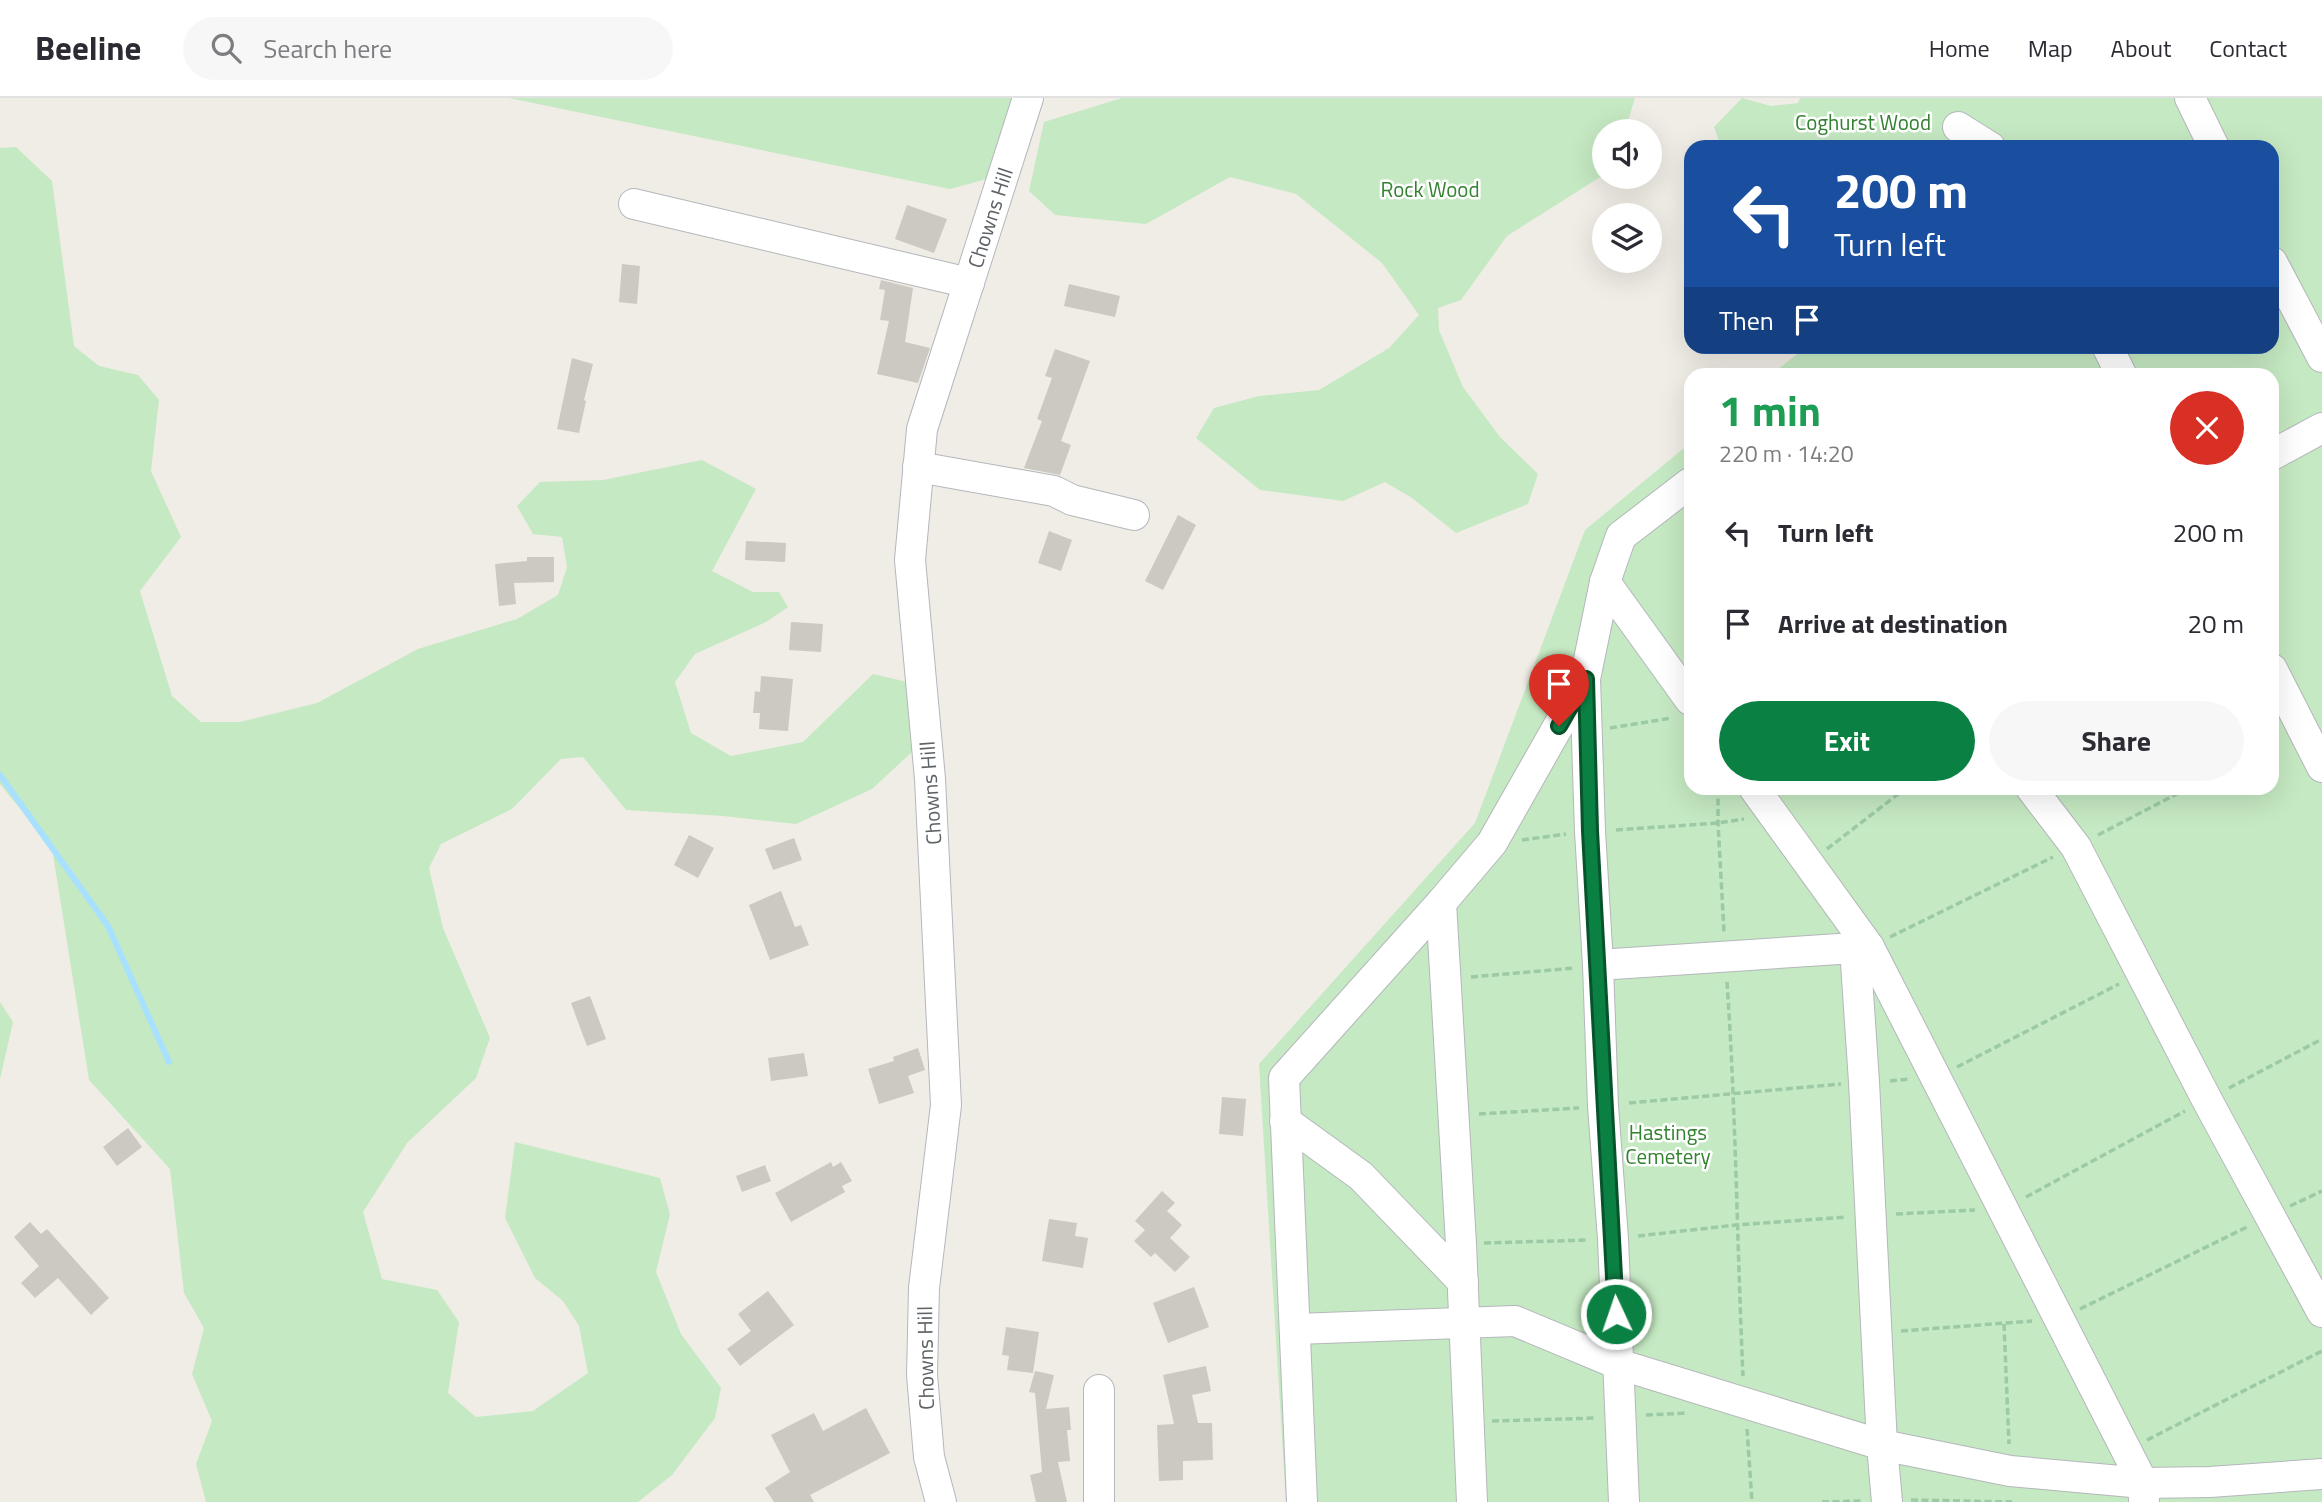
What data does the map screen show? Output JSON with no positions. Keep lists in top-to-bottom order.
{
  "streets": {
    "street": ["Chowns Hill"]
  },
  "parks": ["Coghurst Wood", "Rock Wood", "Hastings Cemetery"],
  "page": {
    "header": "Beeline",
    "search": "Search here",
    "nav": [
      "Home",
      "Map",
      "About",
      "Contact"
    ],
    "turn": ["200 m", "Turn left"],
    "then": "Then",
    "heading": ["1 min", "220 m · 14:20"],
    "list": [
      {
        "name": "Turn left",
        "value": "200 m"
      },
      {
        "name": "Arrive at destination",
        "value": "20 m"
      }
    ],
    "buttons": ["Exit", "Share"]
  }
}
